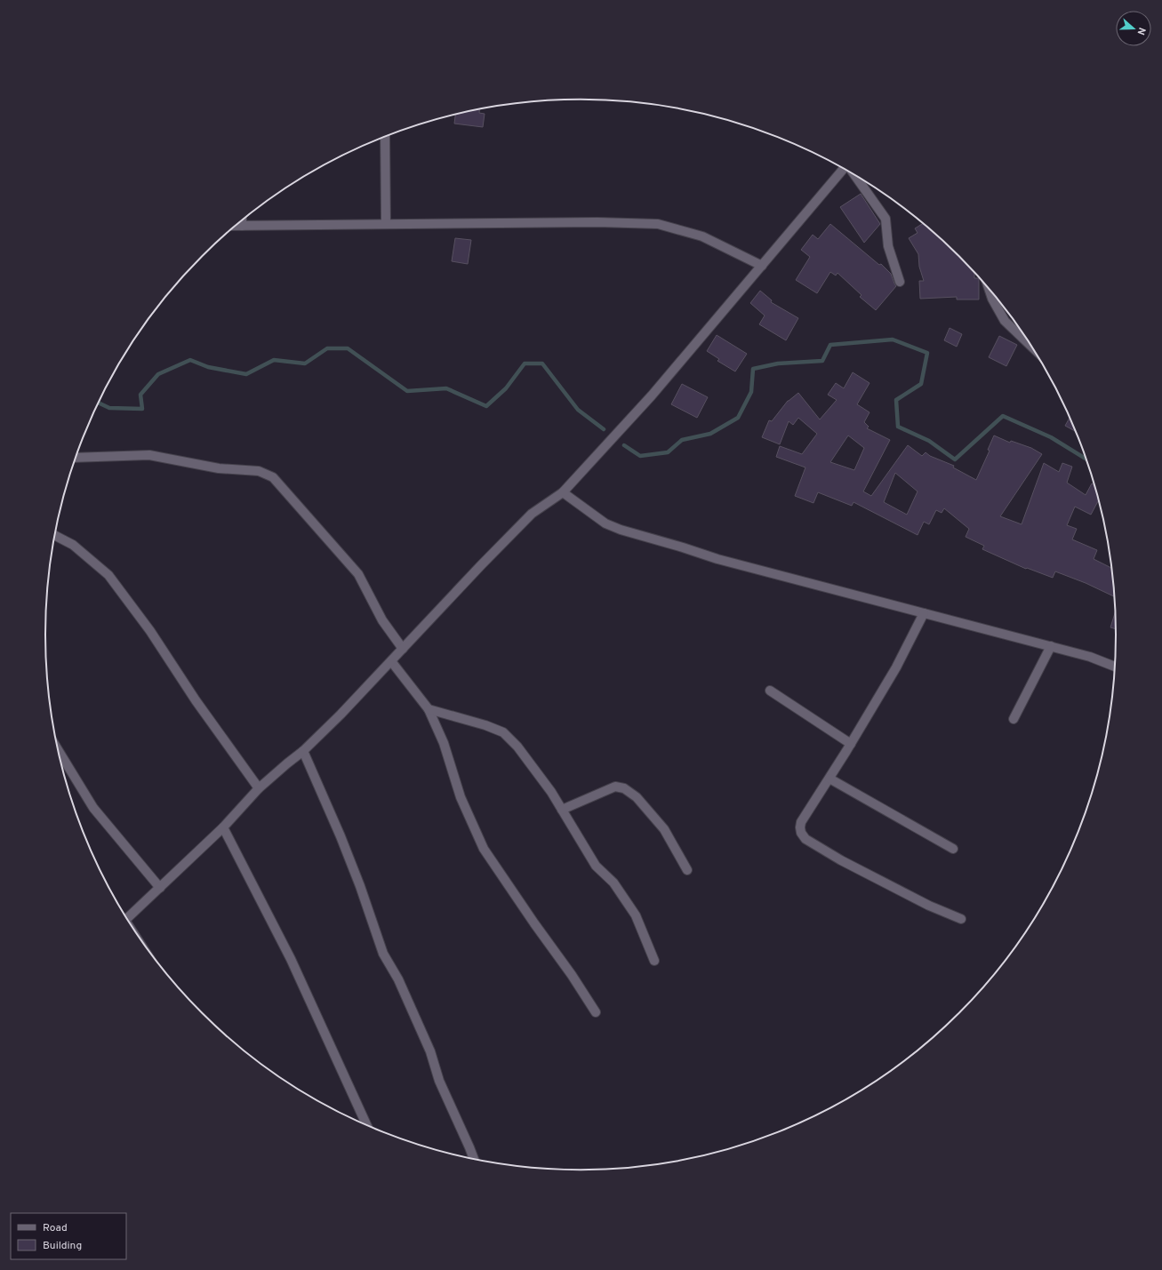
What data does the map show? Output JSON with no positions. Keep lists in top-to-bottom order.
{
  "legend": ["Road", "Building"],
  "north": "right"
}
